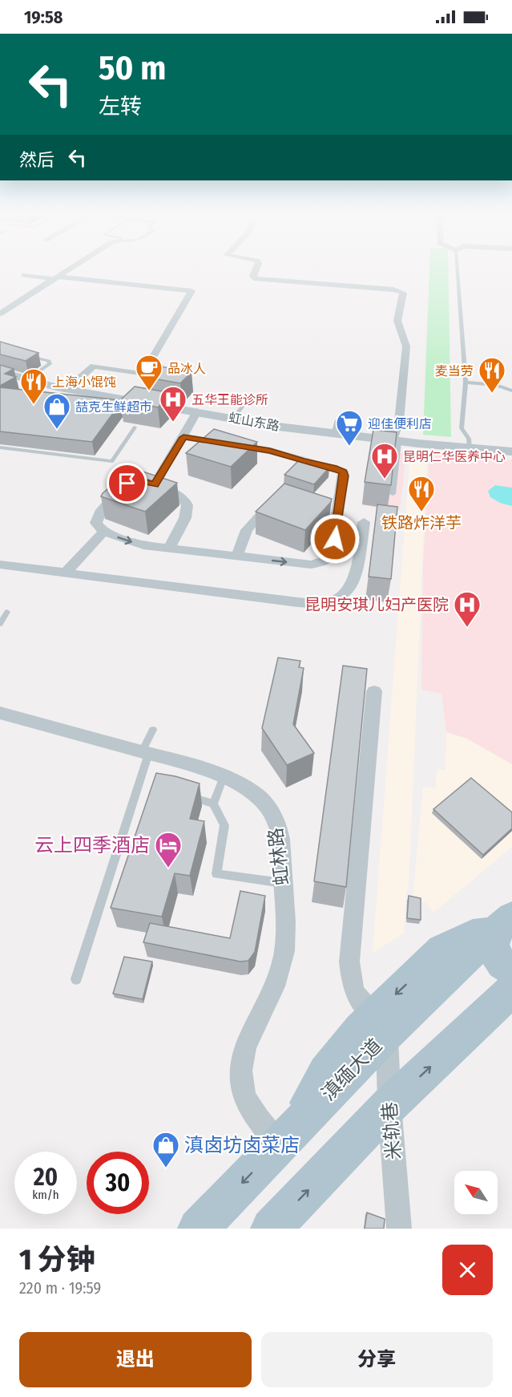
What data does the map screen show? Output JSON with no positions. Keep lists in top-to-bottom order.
{
  "streets": {
    "main road": ["滇缅大道"],
    "street": ["虹山东路", "虹林路", "米轨巷"]
  },
  "crossings": [
    ["虹林路", "滇缅大道"],
    ["滇缅大道", "米轨巷"]
  ],
  "places": {
    "cafe": ["品冰人"],
    "restaurant": ["麦当劳", "上海小馄饨", "铁路炸洋芋"],
    "hospital": ["五华王能诊所", "昆明仁华医养中心", "昆明安琪儿妇产医院"],
    "shop": ["喆克生鲜超市", "滇卤坊卤菜店"],
    "supermarket": ["迎佳便利店"],
    "hotel": ["云上四季酒店"]
  },
  "north": "top left",
  "page": {
    "status": "19:58",
    "turn": ["50 m", "左转"],
    "then": "然后",
    "speed": "20 km/h",
    "limit": "30",
    "heading": ["1 分钟", "220 m · 19:59"],
    "buttons": ["退出", "分享"]
  }
}
